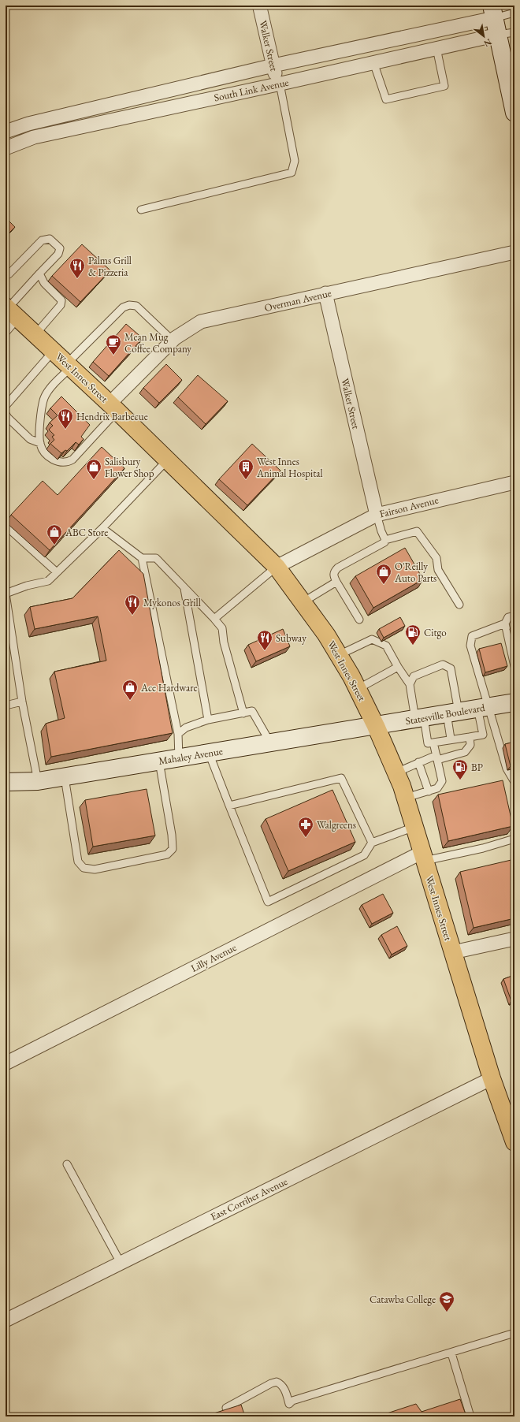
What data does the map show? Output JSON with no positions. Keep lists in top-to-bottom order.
{
  "streets": {
    "main road": ["West Innes Street"],
    "street": [
      "Walker Street",
      "South Link Avenue",
      "Overman Avenue",
      "Fairson Avenue",
      "Statesville Boulevard",
      "Mahaley Avenue",
      "Lilly Avenue",
      "East Corriher Avenue"
    ]
  },
  "crossings": [
    ["Walker Street", "South Link Avenue"],
    ["Walker Street", "Overman Avenue"],
    ["Walker Street", "Fairson Avenue"],
    ["Overman Avenue", "West Innes Street"],
    ["West Innes Street", "Fairson Avenue"],
    ["West Innes Street", "Statesville Boulevard"],
    ["West Innes Street", "Mahaley Avenue"],
    ["West Innes Street", "Lilly Avenue"],
    ["West Innes Street", "East Corriher Avenue"],
    ["Statesville Boulevard", "Mahaley Avenue"]
  ],
  "places": {
    "restaurant": [
      "Palms Grill & Pizzeria",
      "Hendrix Barbecue",
      "Mykonos Grill",
      "Subway"
    ],
    "cafe": ["Mean Mug Coffee Company"],
    "shop": [
      "Salisbury Flower Shop",
      "ABC Store",
      "O'Reilly Auto Parts",
      "Ace Hardware"
    ],
    "building": ["West Innes Animal Hospital"],
    "fuel station": ["Citgo", "BP"],
    "pharmacy": ["Walgreens"],
    "school or university": ["Catawba College"]
  },
  "north": "bottom right"
}
